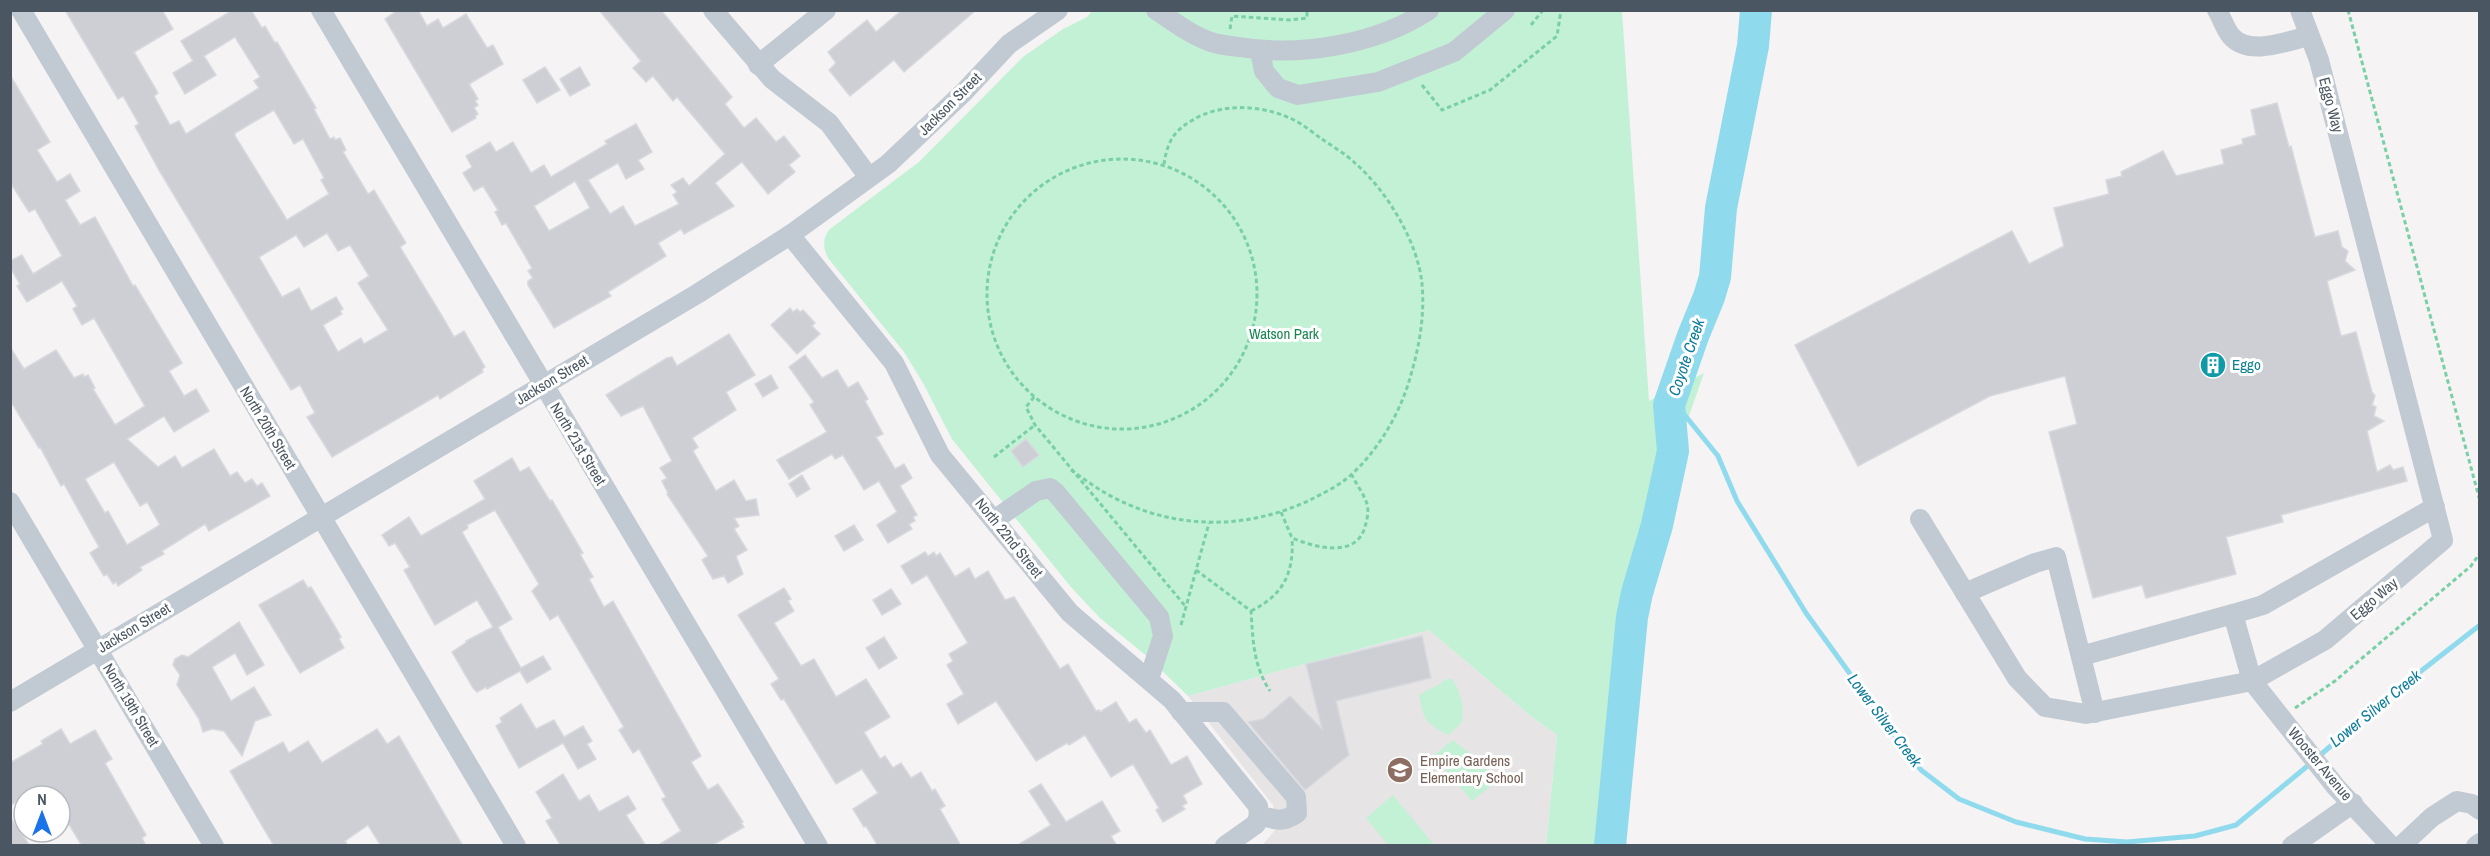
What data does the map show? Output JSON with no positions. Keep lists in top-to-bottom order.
{
  "streets": {
    "street": [
      "Jackson Street",
      "Eggo Way",
      "North 20th Street",
      "North 21st Street",
      "North 22nd Street",
      "North 19th Street",
      "Wooster Avenue"
    ]
  },
  "crossings": [
    ["Jackson Street", "North 20th Street"],
    ["Jackson Street", "North 21st Street"],
    ["Jackson Street", "North 22nd Street"],
    ["Jackson Street", "North 19th Street"],
    ["Eggo Way", "Wooster Avenue"]
  ],
  "water": ["Coyote Creek", "Lower Silver Creek"],
  "parks": ["Watson Park"],
  "places": {
    "building": ["Eggo"],
    "school or university": ["Empire Gardens Elementary School"]
  },
  "north": "top"
}
